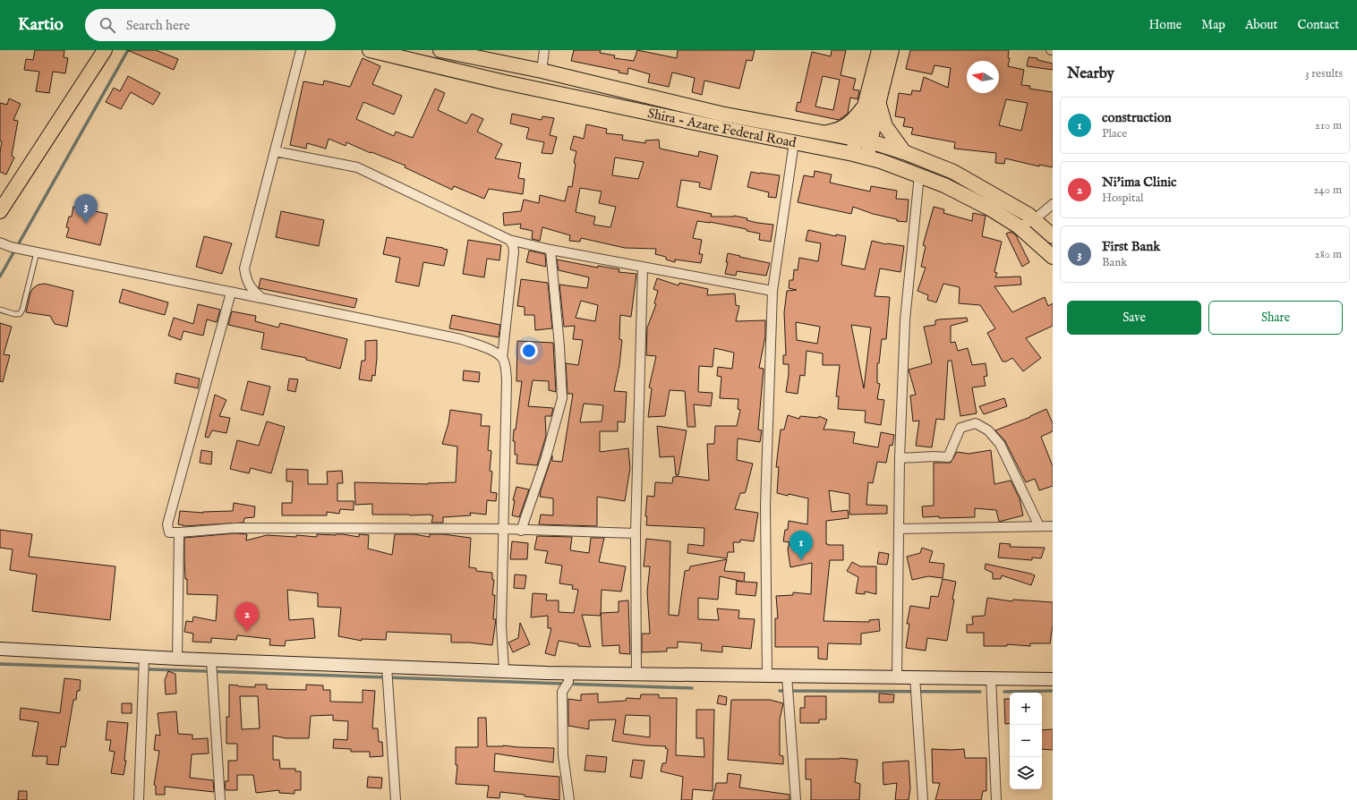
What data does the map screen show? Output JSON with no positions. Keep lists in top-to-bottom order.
{
  "streets": {
    "main road": ["Shira - Azare Federal Road"]
  },
  "north": "left",
  "page": {
    "header": "Kartio",
    "search": "Search here",
    "nav": [
      "Home",
      "Map",
      "About",
      "Contact"
    ],
    "heading": ["Nearby", "3 results"],
    "list": [
      {
        "mark": "1",
        "name": "construction",
        "note": "Place",
        "value": "210 m"
      },
      {
        "mark": "2",
        "name": "Ni'ima Clinic",
        "note": "Hospital",
        "value": "240 m"
      },
      {
        "mark": "3",
        "name": "First Bank",
        "note": "Bank",
        "value": "280 m"
      }
    ],
    "pins": ["3", "1", "2"],
    "buttons": ["Save", "Share"],
    "map_buttons": ["+", "−"]
  }
}
